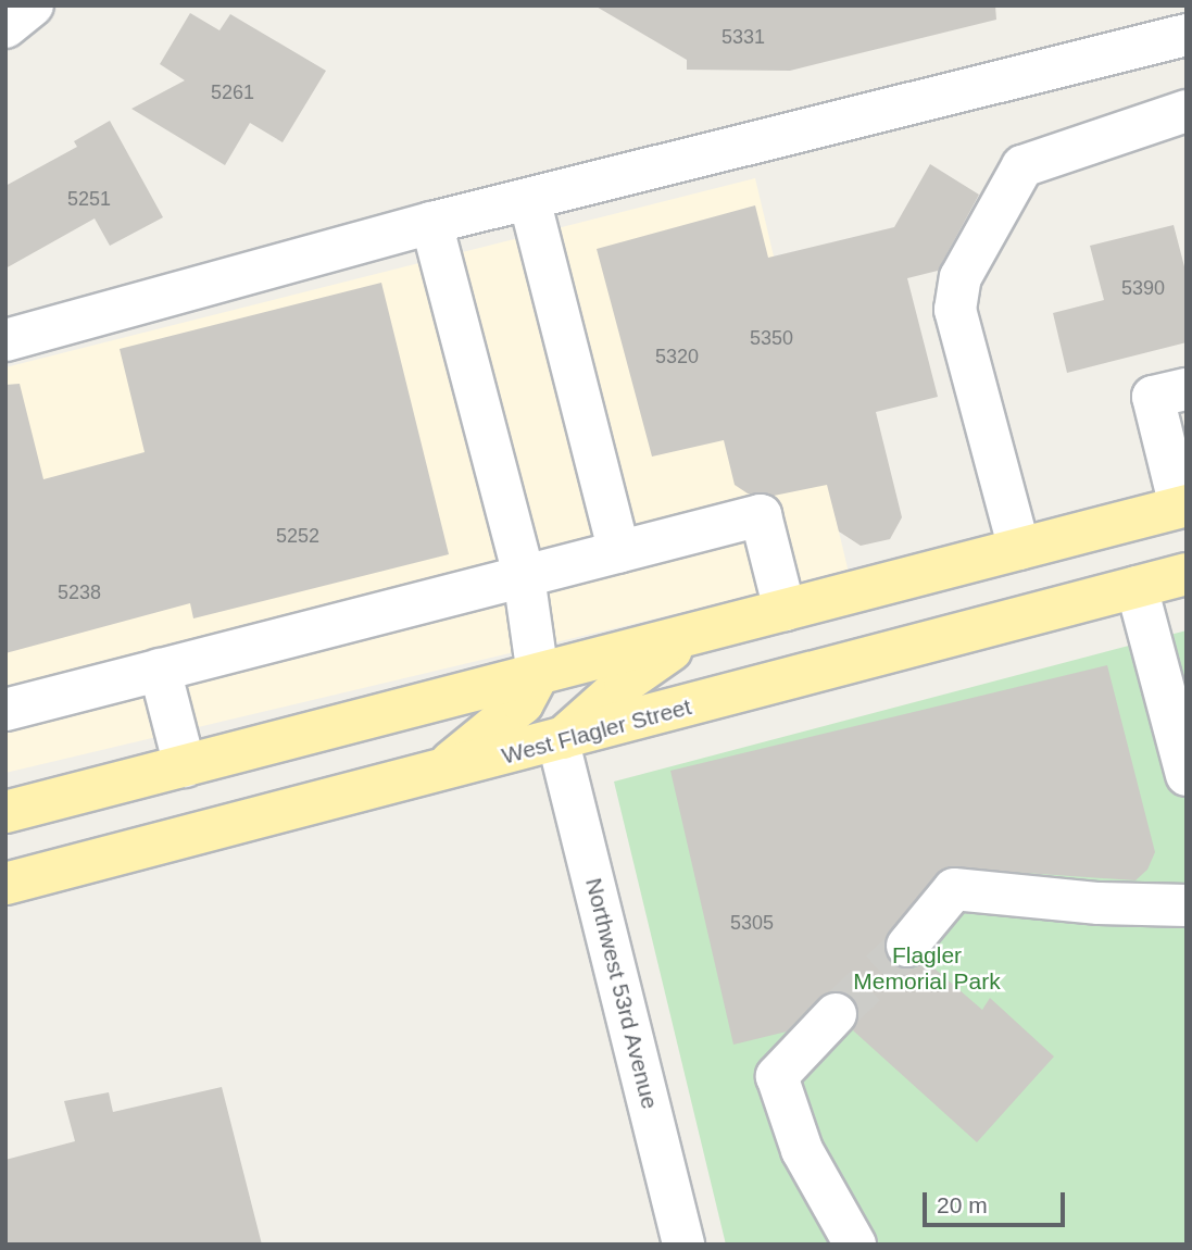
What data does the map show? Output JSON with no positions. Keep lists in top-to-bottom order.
{
  "streets": {
    "main road": ["West Flagler Street"],
    "street": ["Northwest 53rd Avenue"]
  },
  "crossings": [
    ["West Flagler Street", "Northwest 53rd Avenue"]
  ],
  "parks": ["Flagler Memorial Park"],
  "house_numbers": [
    "5331",
    "5261",
    "5251",
    "5390",
    "5350",
    "5320",
    "5252",
    "5238",
    "5305"
  ],
  "scale_bar": "20 m"
}
